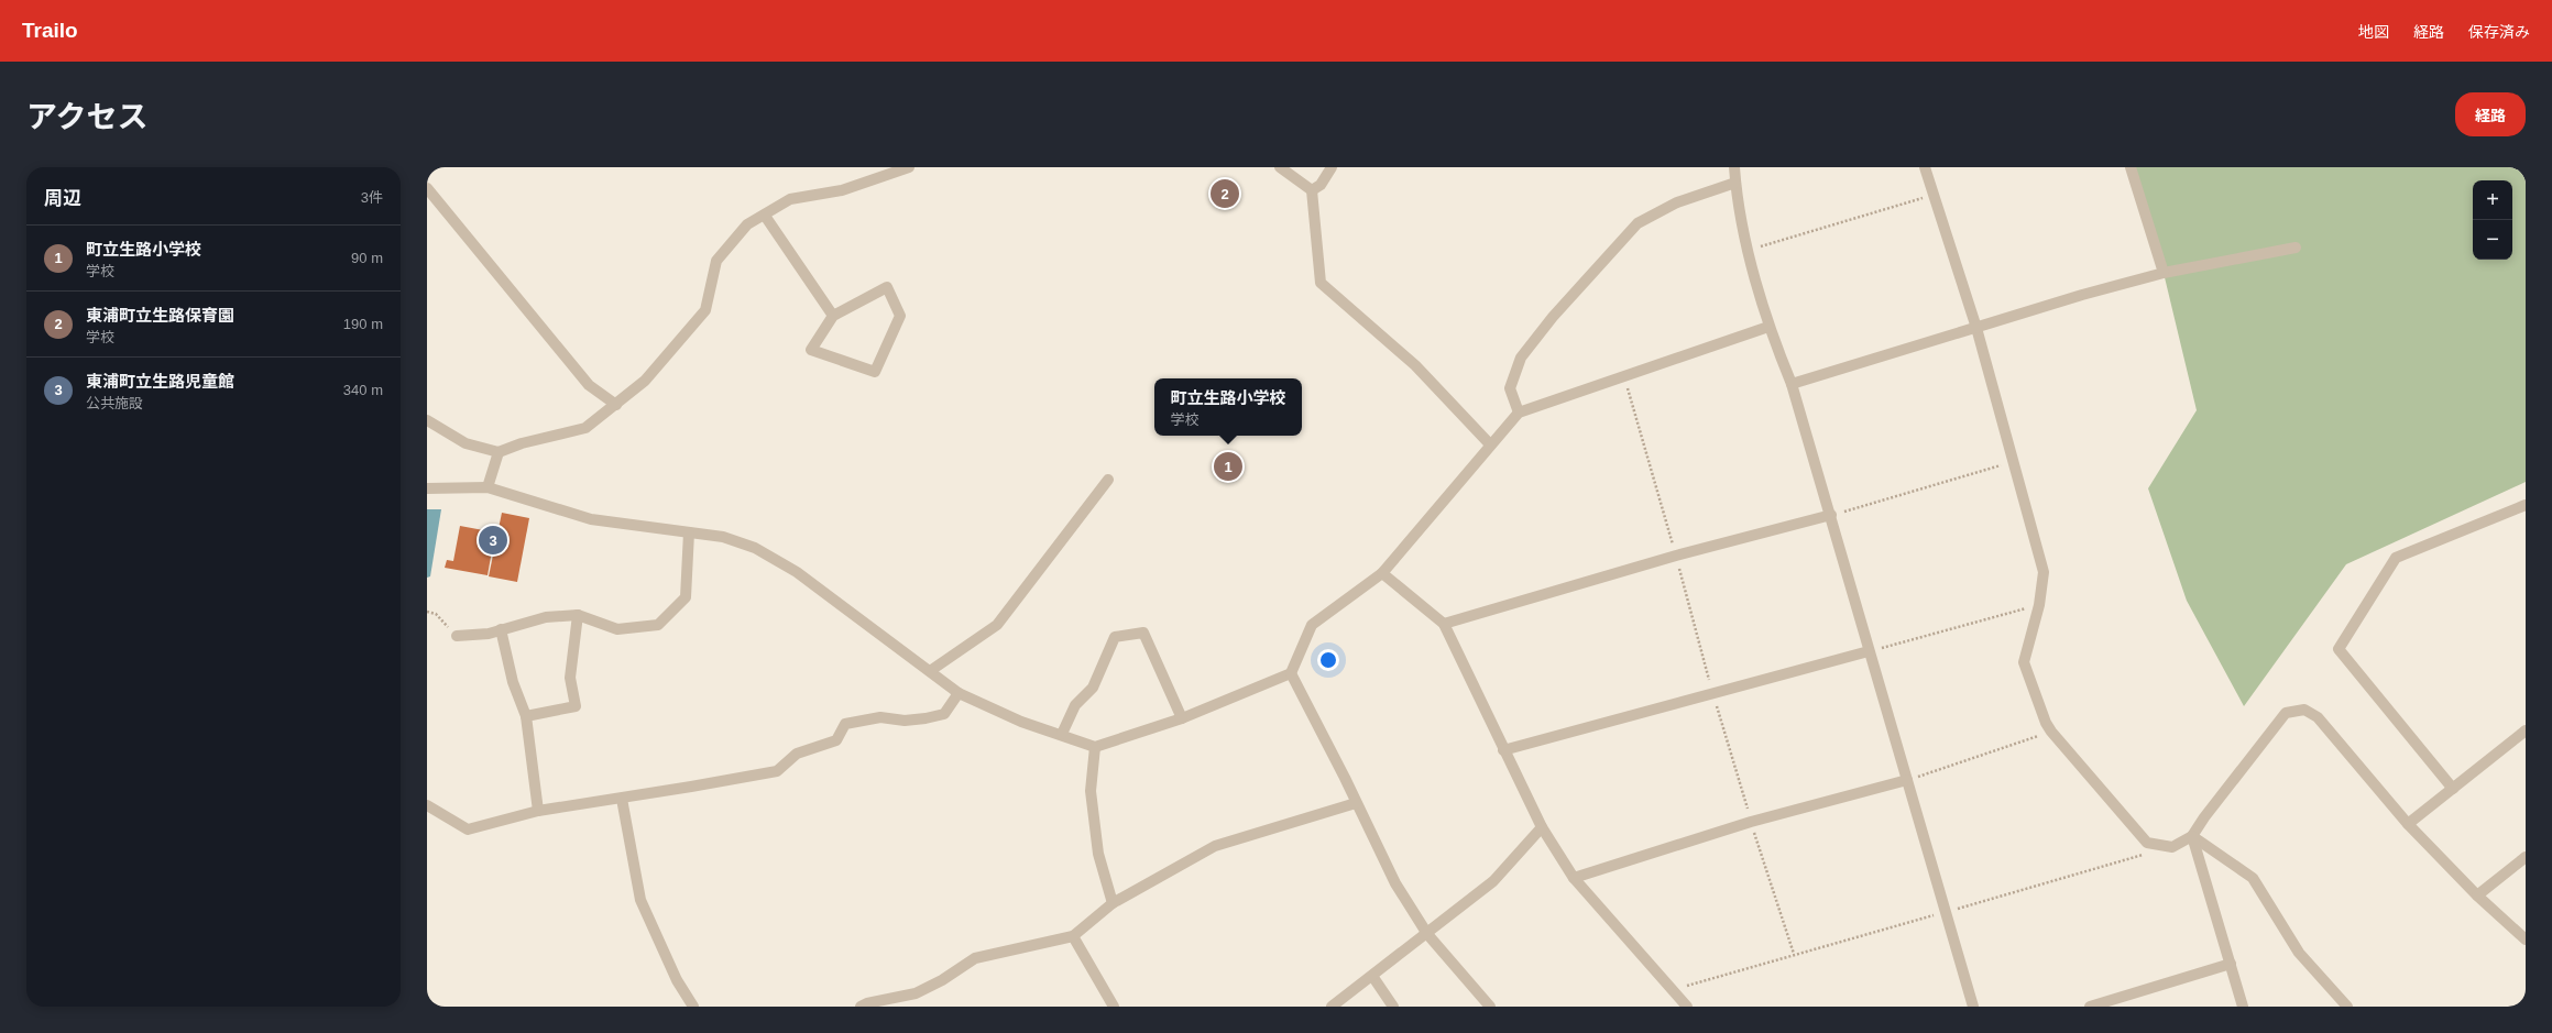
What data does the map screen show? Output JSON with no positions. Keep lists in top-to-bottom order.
{
  "page": {
    "header": "Trailo",
    "nav": ["地図", "経路", "保存済み"],
    "title": "アクセス",
    "buttons": "経路",
    "heading": ["周辺", "3件"],
    "pins": ["2", "1", "3"],
    "map_buttons": ["+", "−"],
    "list": [
      {
        "mark": "1",
        "name": "町立生路小学校",
        "note": "学校",
        "value": "90 m"
      },
      {
        "mark": "2",
        "name": "東浦町立生路保育園",
        "note": "学校",
        "value": "190 m"
      },
      {
        "mark": "3",
        "name": "東浦町立生路児童館",
        "note": "公共施設",
        "value": "340 m"
      }
    ],
    "popup": ["町立生路小学校", "学校"]
  }
}
